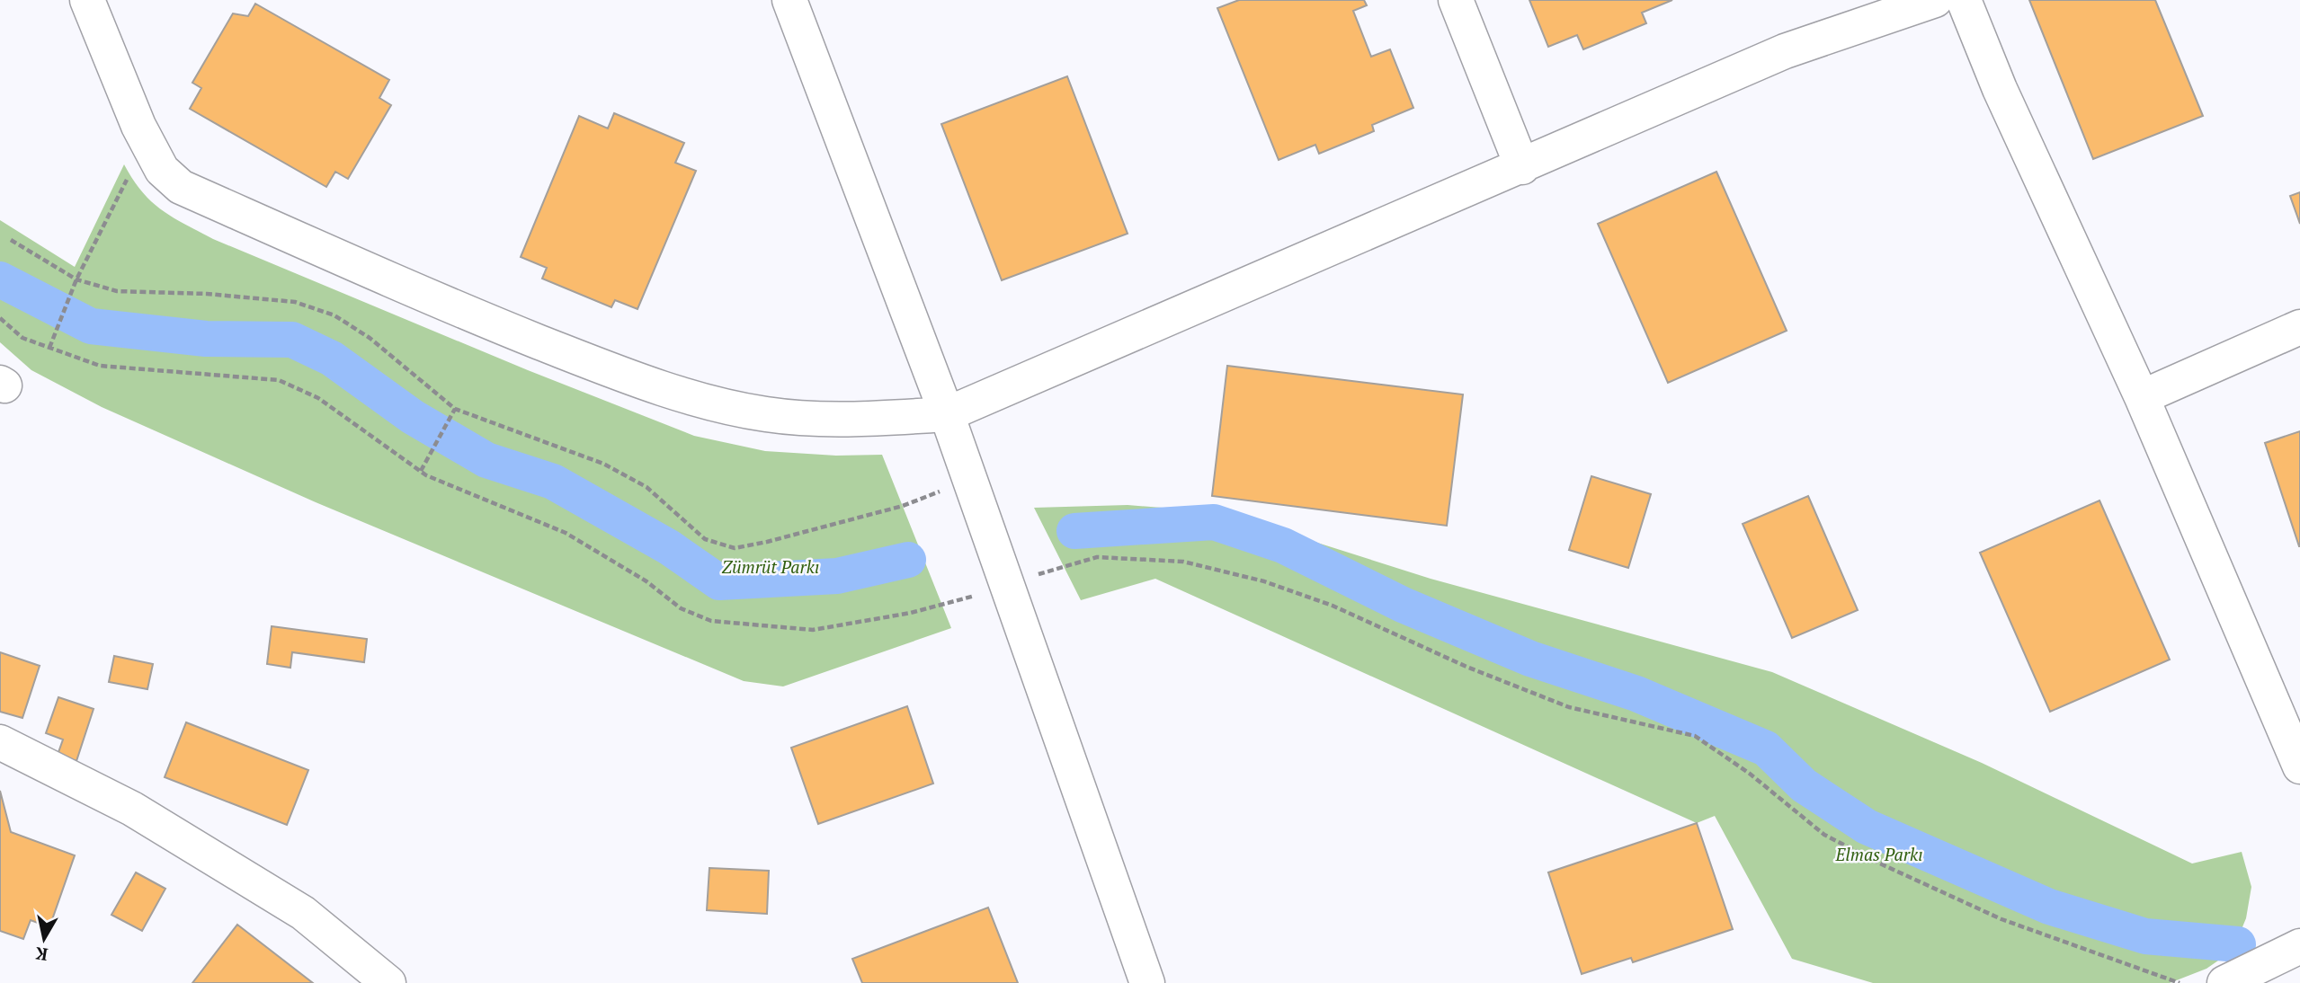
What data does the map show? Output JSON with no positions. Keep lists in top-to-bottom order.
{
  "parks": ["Zümrüt Parkı", "Elmas Parkı"],
  "north": "bottom"
}
